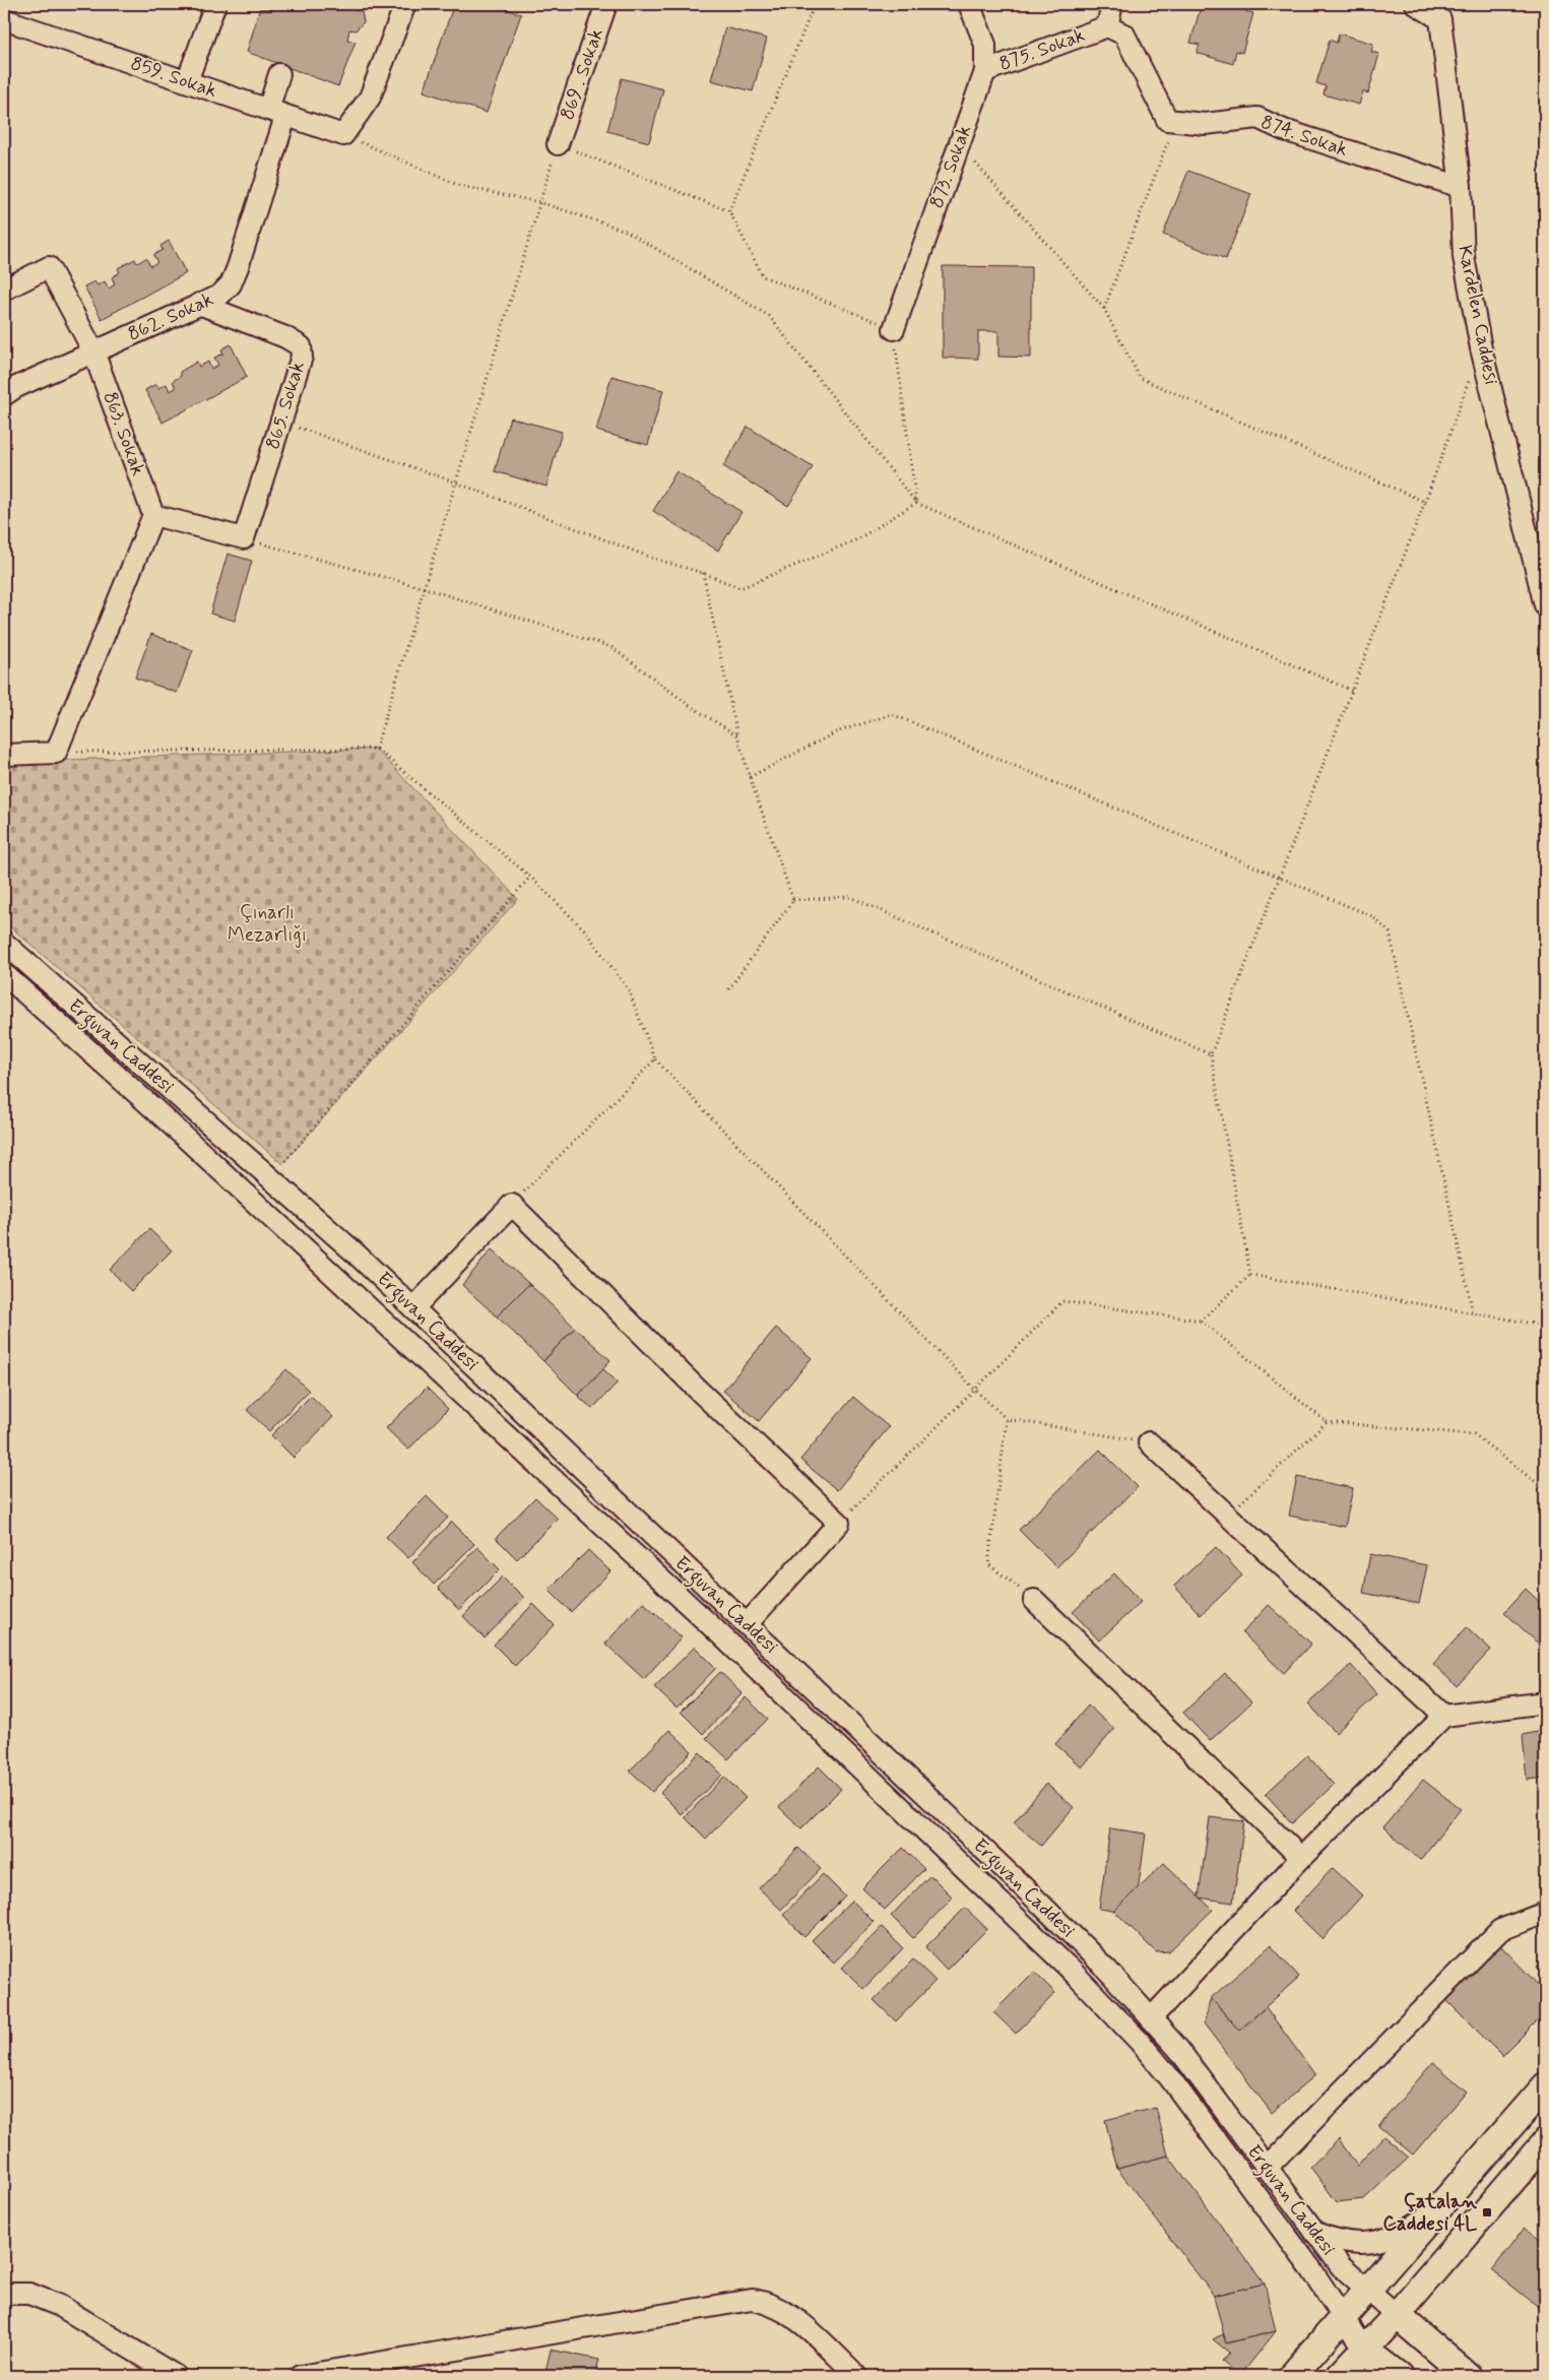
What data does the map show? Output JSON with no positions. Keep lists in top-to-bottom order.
{
  "streets": {
    "street": [
      "875. Sokak",
      "869 . Sokak",
      "859. Sokak",
      "874. Sokak",
      "873. Sokak",
      "Kardelen Caddesi",
      "862. Sokak",
      "865. Sokak",
      "863. Sokak",
      "Erguvan Caddesi"
    ]
  },
  "crossings": [
    ["875. Sokak", "873. Sokak"],
    ["859. Sokak", "862. Sokak"],
    ["874. Sokak", "Kardelen Caddesi"],
    ["862. Sokak", "865. Sokak"],
    ["862. Sokak", "863. Sokak"]
  ],
  "parks": ["Çınarlı Mezarlığı"],
  "places": {
    "transit": ["Çatalan Caddesi 4L"]
  }
}
